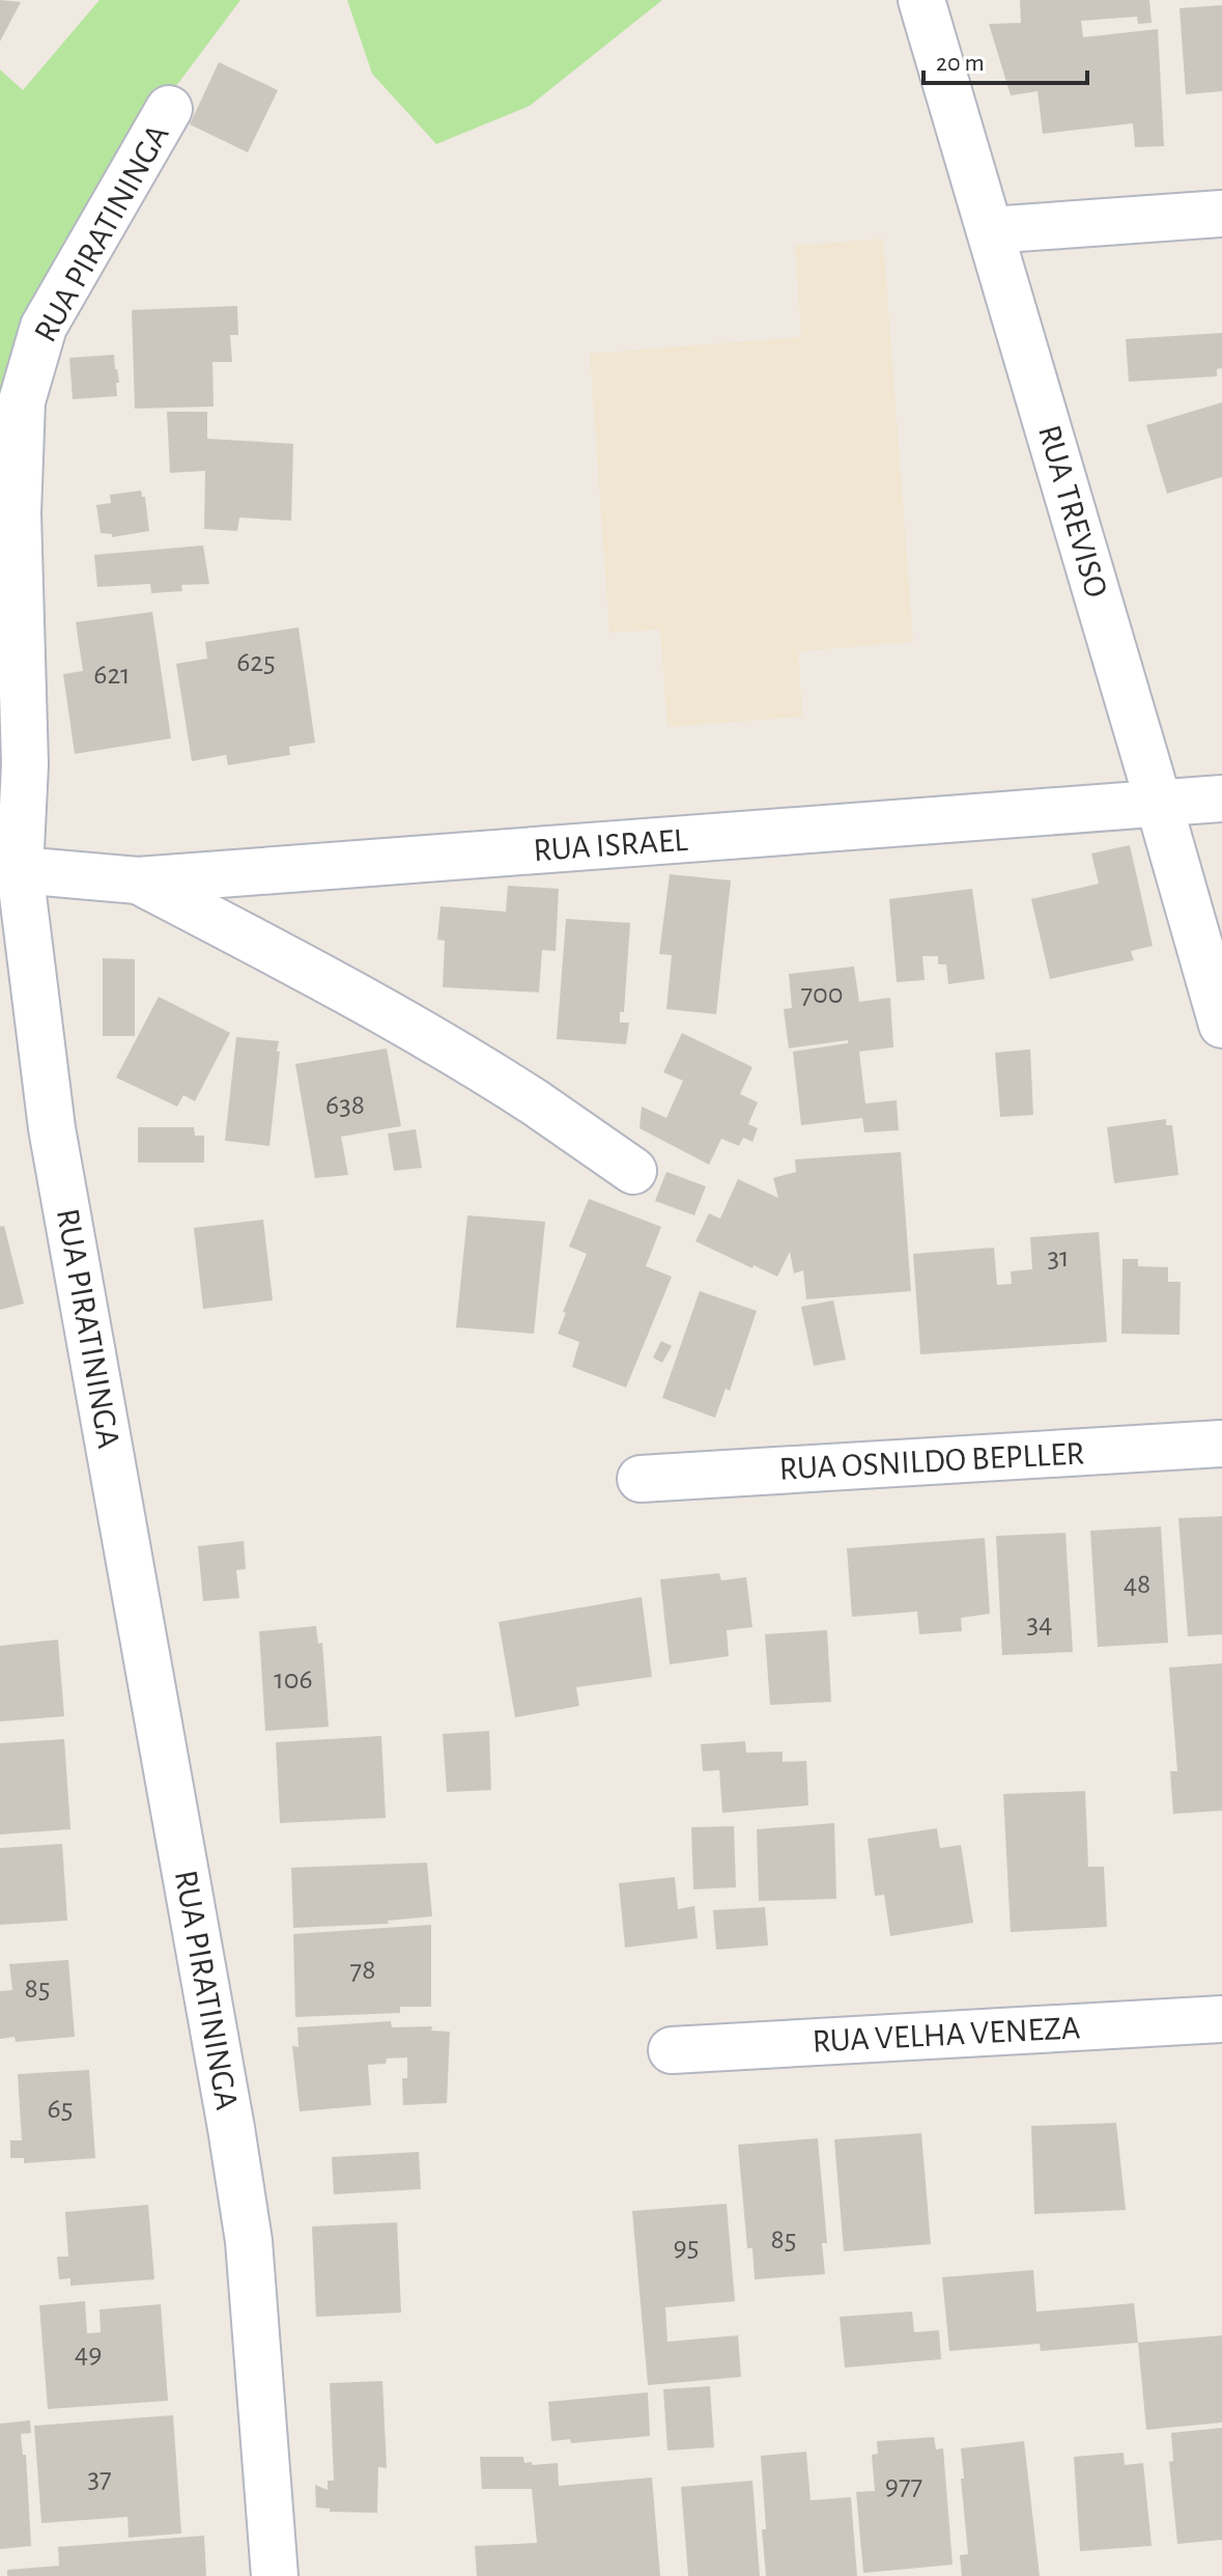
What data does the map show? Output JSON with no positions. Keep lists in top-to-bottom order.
{
  "streets": {
    "street": [
      "RUA PIRATININGA",
      "RUA TREVISO",
      "RUA ISRAEL",
      "RUA OSNILDO BEPLLER",
      "RUA VELHA VENEZA"
    ]
  },
  "crossings": [
    ["RUA PIRATININGA", "RUA ISRAEL"],
    ["RUA TREVISO", "RUA ISRAEL"]
  ],
  "house_numbers": [
    "625",
    "621",
    "700",
    "638",
    "31",
    "48",
    "34",
    "106",
    "78",
    "85",
    "65",
    "85",
    "95",
    "49",
    "37",
    "977"
  ],
  "scale_bar": "20 m"
}
